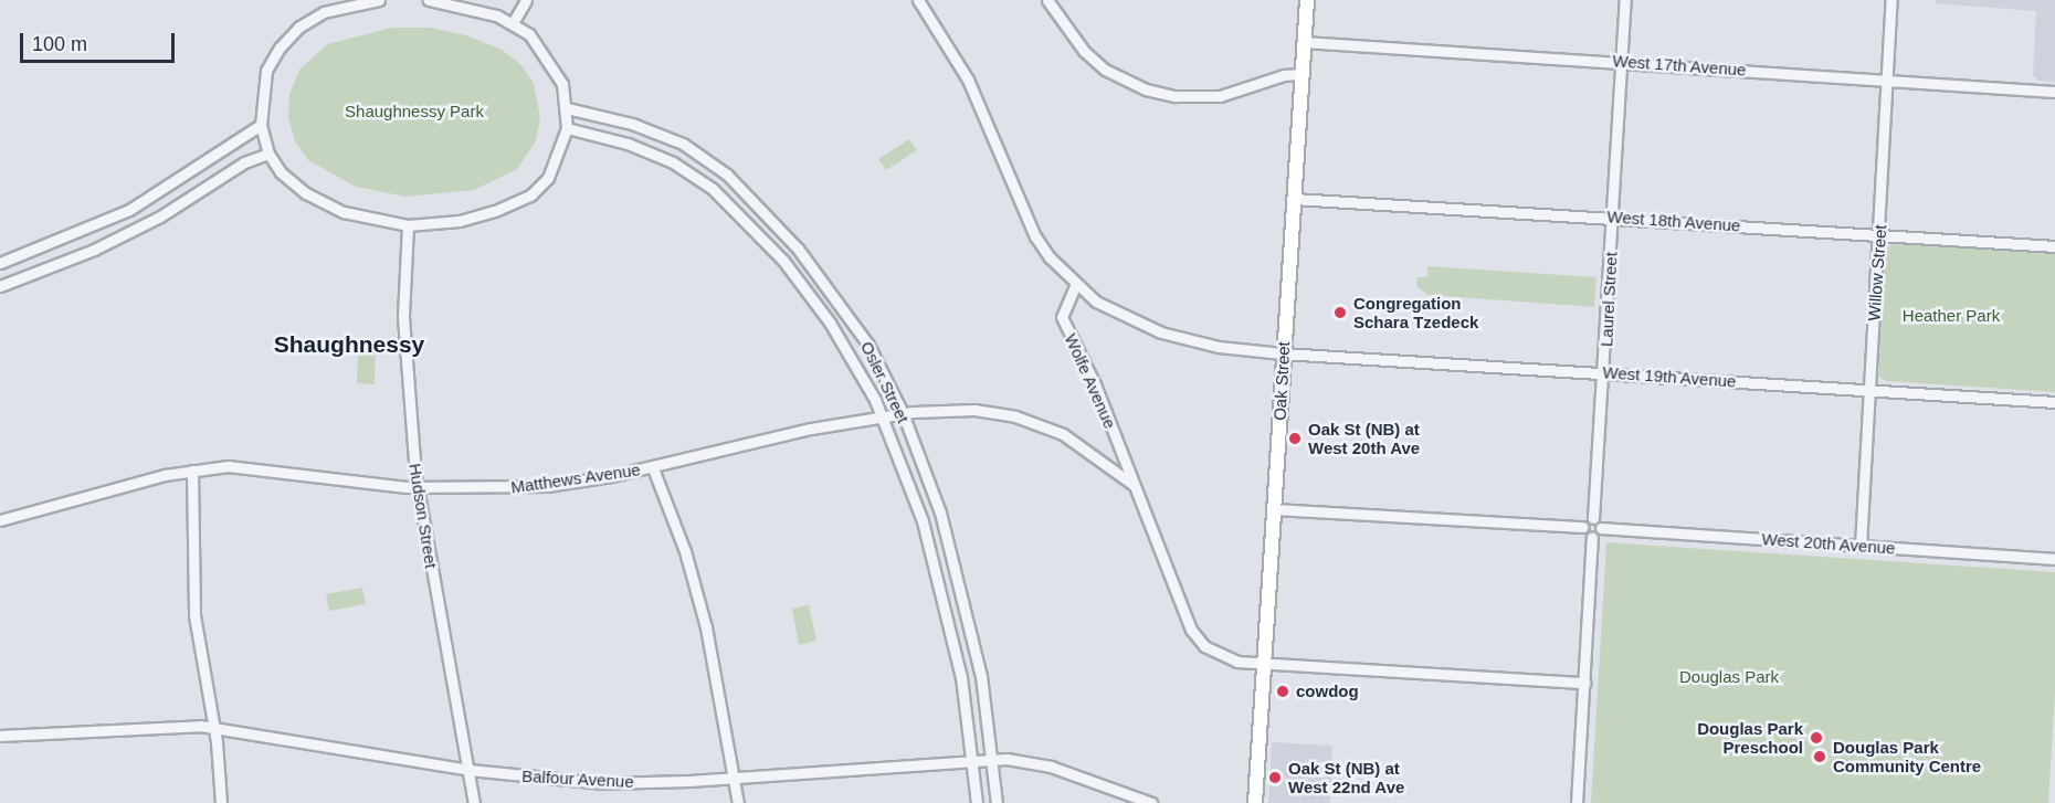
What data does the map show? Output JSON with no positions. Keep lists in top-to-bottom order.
{
  "streets": {
    "main road": ["Oak Street"],
    "street": [
      "West 17th Avenue",
      "West 18th Avenue",
      "Willow Street",
      "Laurel Street",
      "West 19th Avenue",
      "Wolfe Avenue",
      "Osler Street",
      "Matthews Avenue",
      "Hudson Street",
      "West 20th Avenue",
      "Balfour Avenue"
    ]
  },
  "crossings": [
    ["West 17th Avenue", "Willow Street"],
    ["West 17th Avenue", "Laurel Street"],
    ["West 17th Avenue", "Oak Street"],
    ["West 18th Avenue", "Willow Street"],
    ["West 18th Avenue", "Laurel Street"],
    ["West 18th Avenue", "Oak Street"],
    ["Willow Street", "West 19th Avenue"],
    ["Willow Street", "West 20th Avenue"],
    ["Laurel Street", "West 19th Avenue"],
    ["West 19th Avenue", "Wolfe Avenue"],
    ["West 19th Avenue", "Oak Street"],
    ["Wolfe Avenue", "Oak Street"],
    ["Wolfe Avenue", "Matthews Avenue"],
    ["Osler Street", "Matthews Avenue"],
    ["Osler Street", "Balfour Avenue"],
    ["Matthews Avenue", "Hudson Street"],
    ["Hudson Street", "Balfour Avenue"]
  ],
  "districts": ["Shaughnessy"],
  "parks": ["Shaughnessy Park", "Heather Park", "Douglas Park"],
  "places": [
    "Congregation Schara Tzedeck",
    "Oak St (NB) at West 20th Ave",
    "cowdog",
    "Douglas Park Preschool",
    "Douglas Park Community Centre",
    "Oak St (NB) at West 22nd Ave"
  ],
  "scale_bar": "100 m"
}
